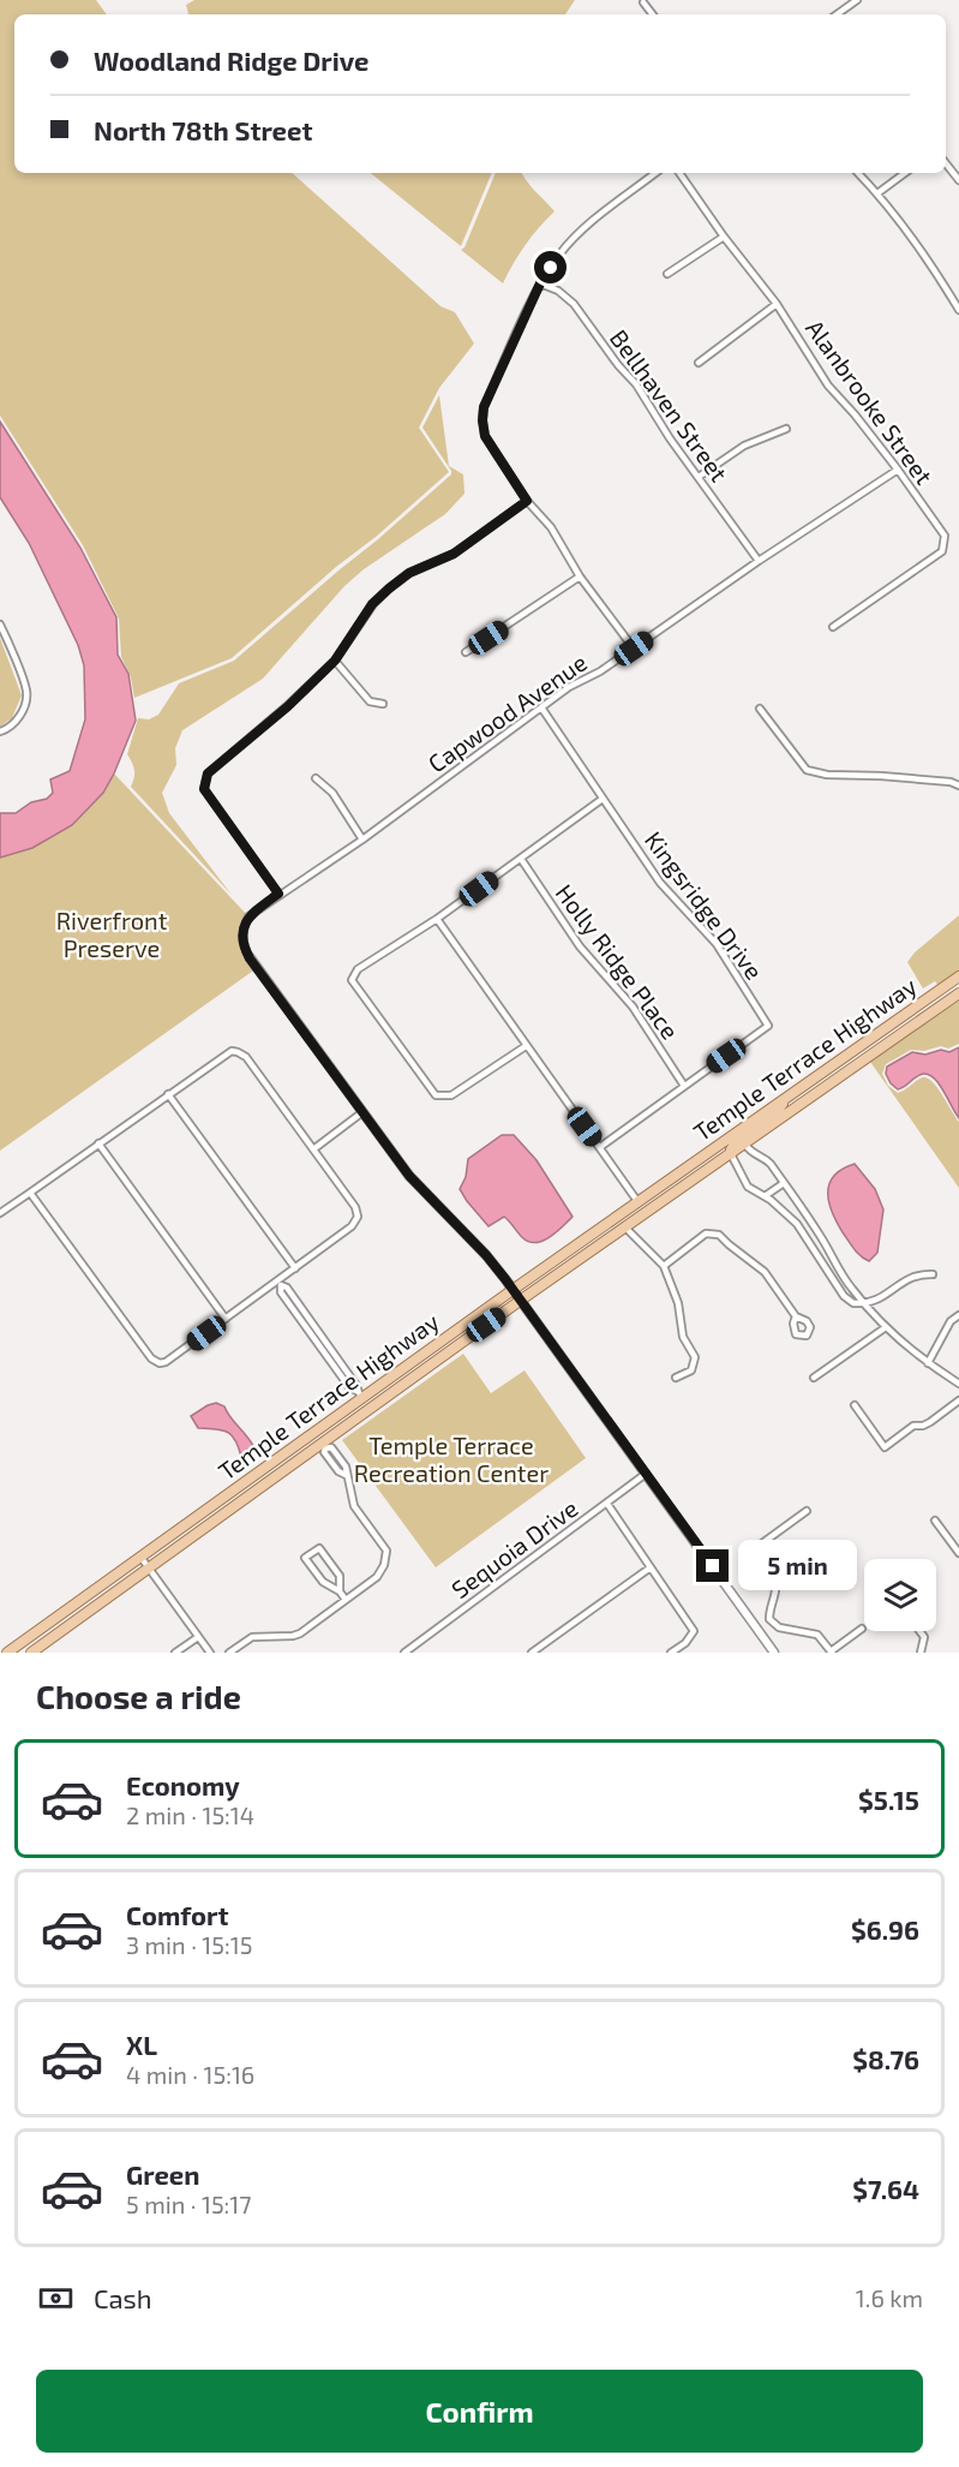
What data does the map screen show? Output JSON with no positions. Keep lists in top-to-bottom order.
{
  "streets": {
    "main road": ["Temple Terrace Highway"],
    "street": [
      "Alanbrooke Street",
      "Bellhaven Street",
      "Capwood Avenue",
      "Kingsridge Drive",
      "Holly Ridge Place",
      "Sequoia Drive"
    ]
  },
  "crossings": [
    ["Alanbrooke Street", "Capwood Avenue"],
    ["Bellhaven Street", "Capwood Avenue"],
    ["Capwood Avenue", "Kingsridge Drive"],
    ["Kingsridge Drive", "Holly Ridge Place"]
  ],
  "parks": ["Riverfront Preserve", "Temple Terrace Recreation Center"],
  "page": {
    "banner": ["Woodland Ridge Drive", "North 78th Street"],
    "bubble": "5 min",
    "heading": "Choose a ride",
    "list": [
      {
        "name": "Economy",
        "note": "2 min · 15:14",
        "value": "$5.15"
      },
      {
        "name": "Comfort",
        "note": "3 min · 15:15",
        "value": "$6.96"
      },
      {
        "name": "XL",
        "note": "4 min · 15:16",
        "value": "$8.76"
      },
      {
        "name": "Green",
        "note": "5 min · 15:17",
        "value": "$7.64"
      }
    ],
    "pay": ["Cash", "1.6 km"],
    "buttons": "Confirm"
  }
}
